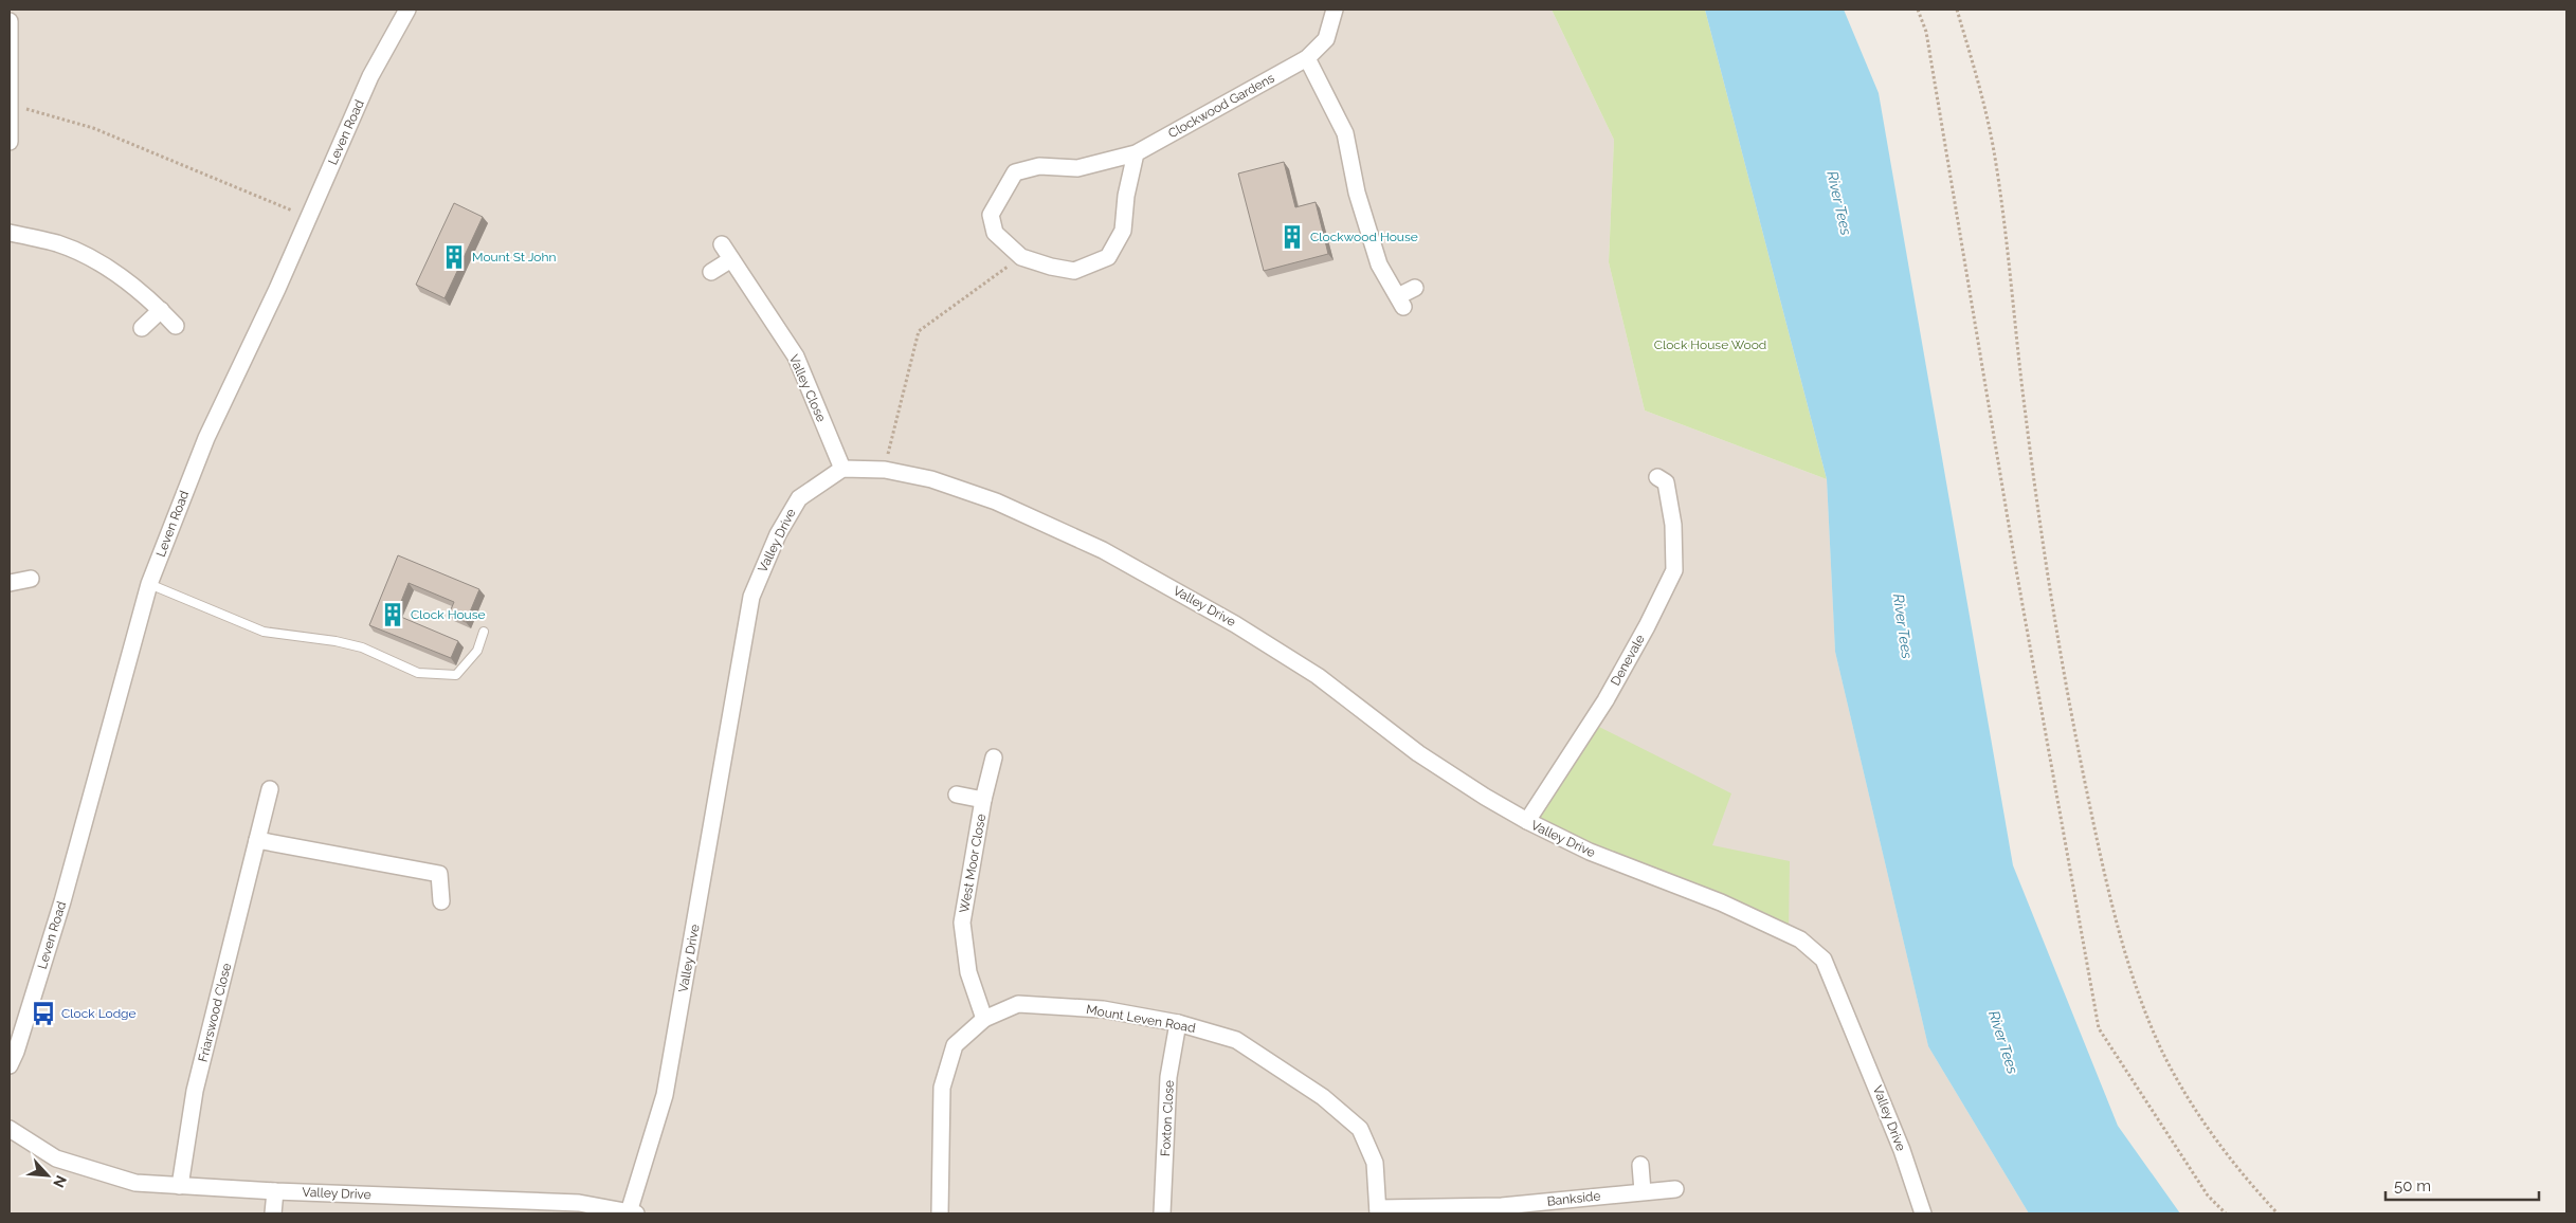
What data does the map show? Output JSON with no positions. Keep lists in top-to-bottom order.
{
  "streets": {
    "street": [
      "Clockwood Gardens",
      "Leven Road",
      "Valley Close",
      "Valley Drive",
      "Denevale",
      "West Moor Close",
      "Friarswood Close",
      "Mount Leven Road",
      "Foxton Close",
      "Bankside"
    ]
  },
  "crossings": [
    ["Valley Close", "Valley Drive"],
    ["Valley Drive", "Denevale"],
    ["Valley Drive", "Friarswood Close"],
    ["West Moor Close", "Mount Leven Road"],
    ["Mount Leven Road", "Foxton Close"],
    ["Mount Leven Road", "Bankside"]
  ],
  "water": ["River Tees"],
  "parks": ["Clock House Wood"],
  "places": {
    "building": ["Clockwood House", "Mount St John", "Clock House"],
    "bus stop": ["Clock Lodge"]
  },
  "scale_bar": "50 m",
  "north": "bottom right"
}
